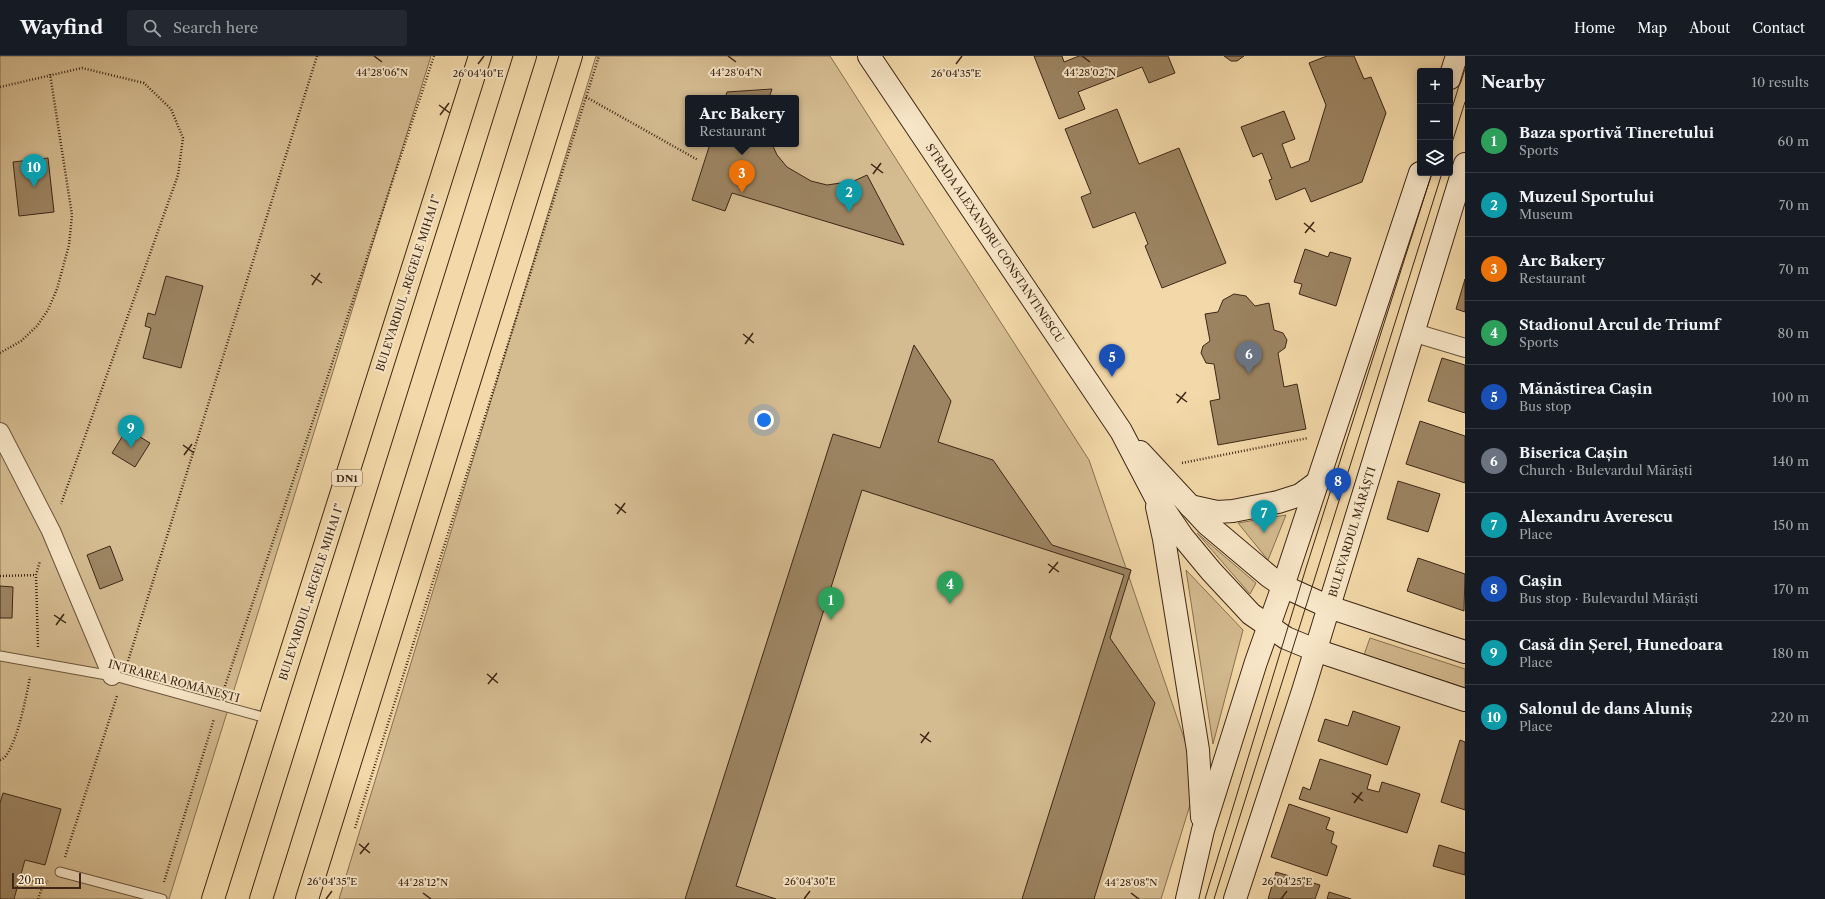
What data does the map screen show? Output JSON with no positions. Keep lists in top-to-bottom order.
{
  "streets": {
    "main road": [
      "STRADA ALEXANDRU CONSTANTINESCU",
      "BULEVARDUL „REGELE MIHAI I”",
      "DN1",
      "BULEVARDUL MĂRĂȘTI"
    ],
    "lane": ["INTRAREA ROMÂNEȘTI"]
  },
  "crossings": [
    ["STRADA ALEXANDRU CONSTANTINESCU", "BULEVARDUL MĂRĂȘTI"],
    ["BULEVARDUL „REGELE MIHAI I”", "INTRAREA ROMÂNEȘTI"]
  ],
  "scale_bar": "20 m",
  "page": {
    "header": "Wayfind",
    "search": "Search here",
    "nav": [
      "Home",
      "Map",
      "About",
      "Contact"
    ],
    "heading": ["Nearby", "10 results"],
    "map_buttons": ["+", "−"],
    "popup": ["Arc Bakery", "Restaurant"],
    "list": [
      {
        "mark": "1",
        "name": "Baza sportivă Tineretului",
        "note": "Sports",
        "value": "60 m"
      },
      {
        "mark": "2",
        "name": "Muzeul Sportului",
        "note": "Museum",
        "value": "70 m"
      },
      {
        "mark": "3",
        "name": "Arc Bakery",
        "note": "Restaurant",
        "value": "70 m"
      },
      {
        "mark": "4",
        "name": "Stadionul Arcul de Triumf",
        "note": "Sports",
        "value": "80 m"
      },
      {
        "mark": "5",
        "name": "Mănăstirea Cașin",
        "note": "Bus stop",
        "value": "100 m"
      },
      {
        "mark": "6",
        "name": "Biserica Cașin",
        "note": "Church · Bulevardul Mărăști",
        "value": "140 m"
      },
      {
        "mark": "7",
        "name": "Alexandru Averescu",
        "note": "Place",
        "value": "150 m"
      },
      {
        "mark": "8",
        "name": "Cașin",
        "note": "Bus stop · Bulevardul Mărăști",
        "value": "170 m"
      },
      {
        "mark": "9",
        "name": "Casă din Șerel, Hunedoara",
        "note": "Place",
        "value": "180 m"
      },
      {
        "mark": "10",
        "name": "Salonul de dans Aluniș",
        "note": "Place",
        "value": "220 m"
      }
    ],
    "pins": [
      "10",
      "3",
      "2",
      "6",
      "5",
      "9",
      "8",
      "7",
      "4",
      "1"
    ],
    "scale": "20 m"
  },
  "coordinates": [
    "44°28'06\"N",
    "44°28'04\"N",
    "44°28'02\"N",
    "26°04'40\"E",
    "26°04'35\"E",
    "26°04'30\"E",
    "26°04'25\"E",
    "44°28'12\"N",
    "44°28'08\"N"
  ]
}
